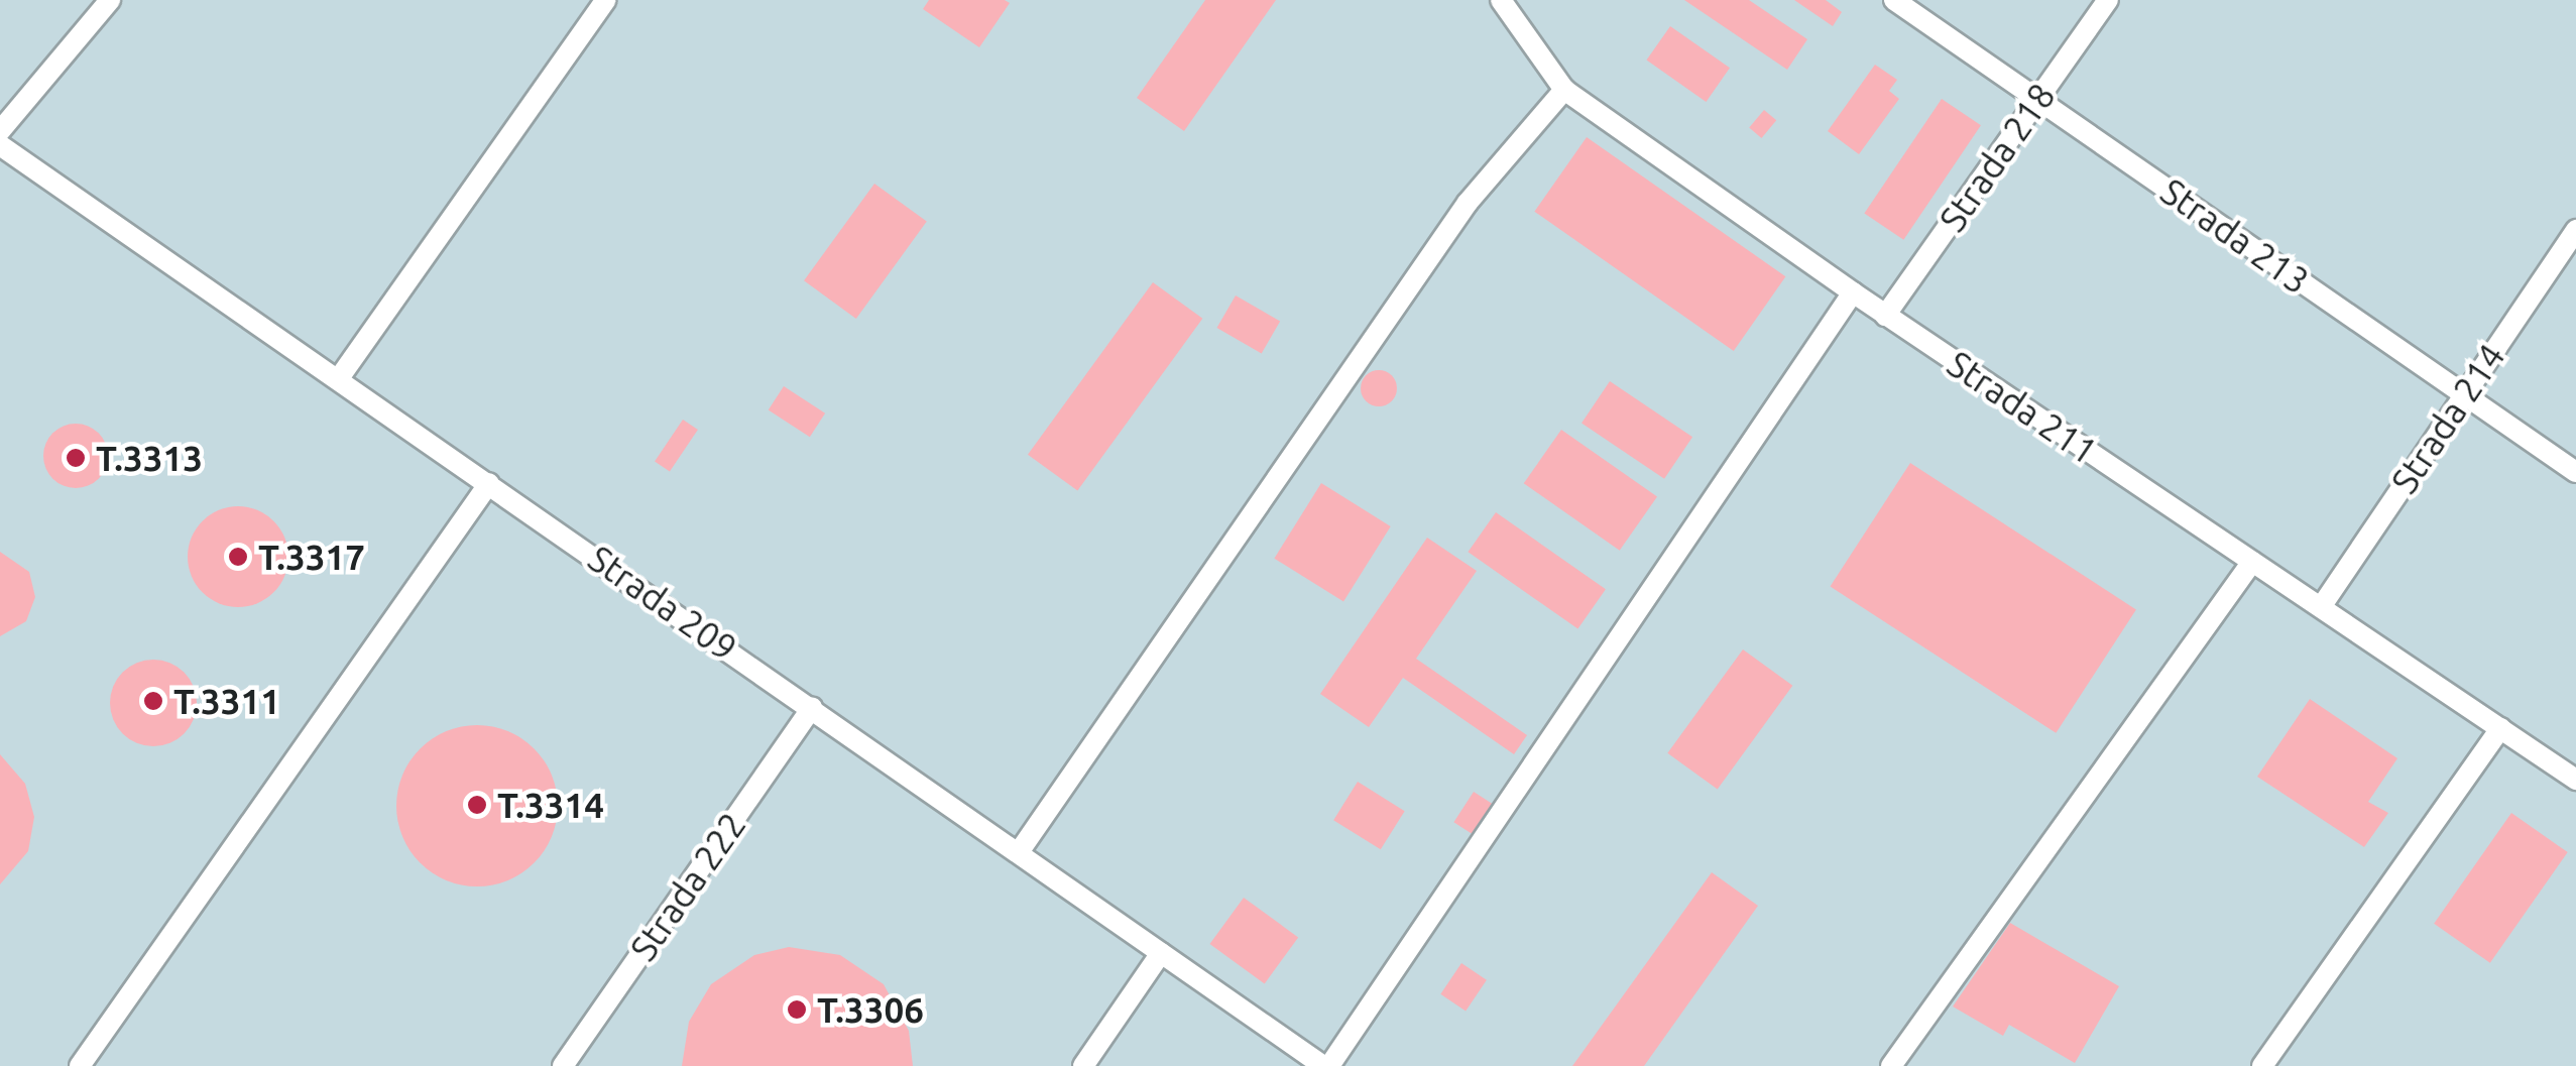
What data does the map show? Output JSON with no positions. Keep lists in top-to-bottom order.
{
  "streets": {
    "lane": [
      "Strada 218",
      "Strada 213",
      "Strada 211",
      "Strada 214",
      "Strada 209",
      "Strada 222"
    ]
  },
  "crossings": [
    ["Strada 218", "Strada 213"],
    ["Strada 218", "Strada 211"],
    ["Strada 213", "Strada 214"],
    ["Strada 211", "Strada 214"],
    ["Strada 209", "Strada 222"]
  ],
  "places": [
    "T.3313",
    "T.3317",
    "T.3311",
    "T.3314",
    "T.3306"
  ]
}
